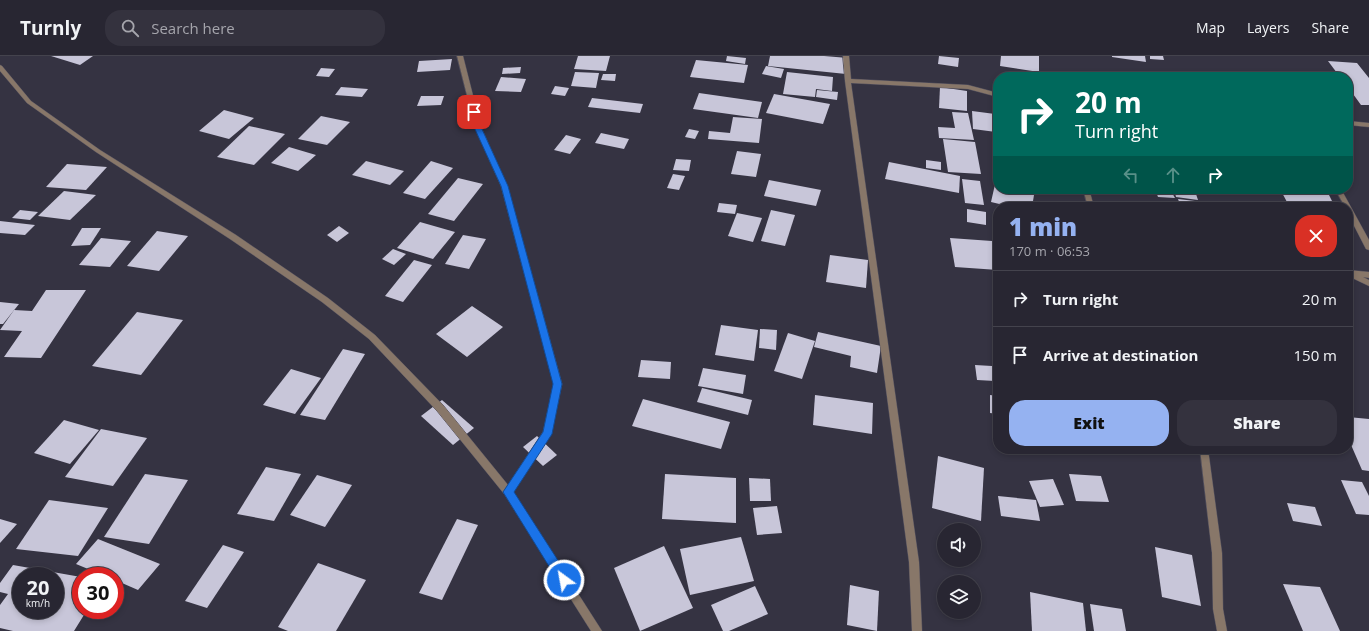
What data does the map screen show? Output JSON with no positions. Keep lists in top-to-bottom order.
{
  "page": {
    "header": "Turnly",
    "search": "Search here",
    "nav": ["Map", "Layers", "Share"],
    "turn": ["20 m", "Turn right"],
    "heading": ["1 min", "170 m · 06:53"],
    "list": [
      {
        "name": "Turn right",
        "value": "20 m"
      },
      {
        "name": "Arrive at destination",
        "value": "150 m"
      }
    ],
    "buttons": ["Exit", "Share"],
    "speed": "20 km/h",
    "limit": "30"
  }
}
